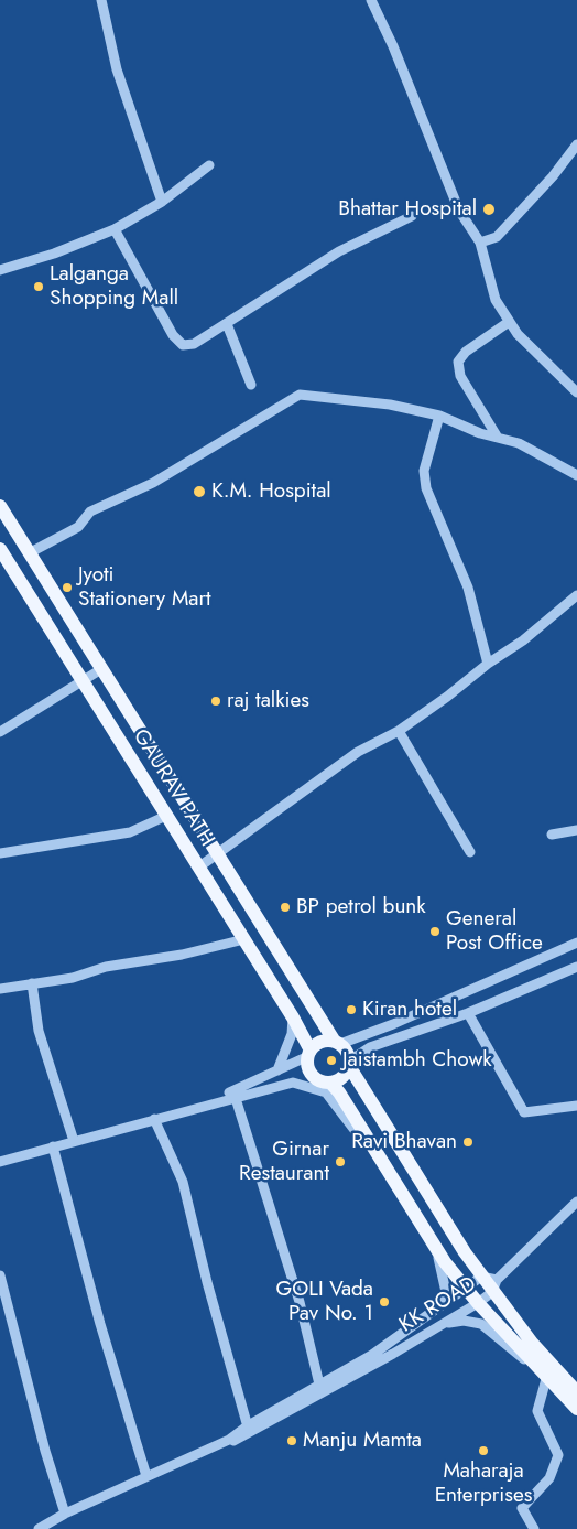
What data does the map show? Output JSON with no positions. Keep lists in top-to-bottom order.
{
  "streets": {
    "main road": ["GAURAV PATH"],
    "street": ["KK ROAD"]
  },
  "places": [
    "Bhattar Hospital",
    "Lalganga Shopping Mall",
    "K.M. Hospital",
    "Jyoti Stationery Mart",
    "raj talkies",
    "BP petrol bunk",
    "General Post Office",
    "Kiran hotel",
    "Jaistambh Chowk",
    "Ravi Bhavan",
    "Girnar Restaurant",
    "GOLI Vada Pav No. 1",
    "Manju Mamta",
    "Maharaja Enterprises"
  ]
}
